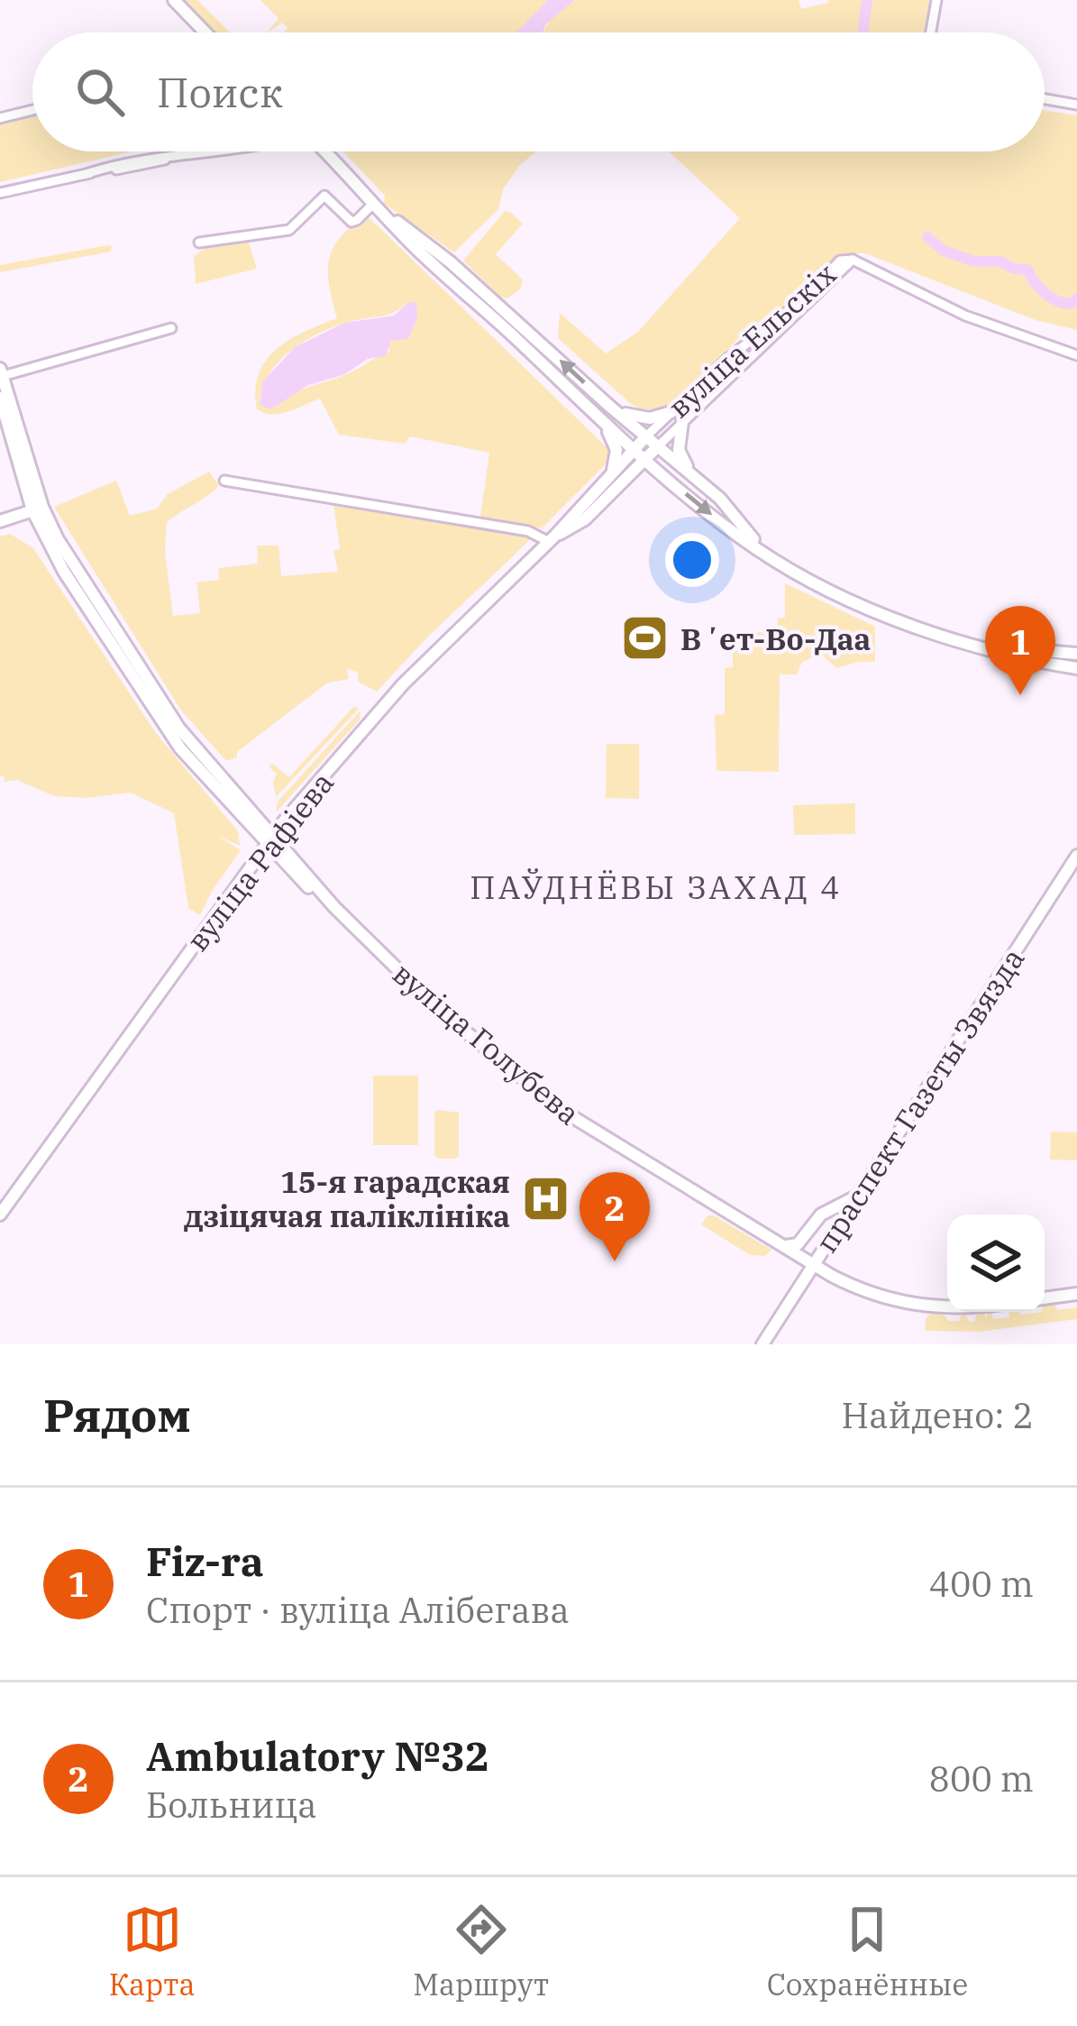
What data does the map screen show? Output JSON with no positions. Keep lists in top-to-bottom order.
{
  "streets": {
    "main road": ["вуліца Рафіева", "вуліца Голубева", "праспект Газеты Звязда"],
    "street": ["вуліца Ельскіх"]
  },
  "crossings": [
    ["вуліца Ельскіх", "вуліца Рафіева"],
    ["вуліца Рафіева", "вуліца Голубева"],
    ["вуліца Голубева", "праспект Газеты Звязда"]
  ],
  "districts": ["ПАЎДНЁВЫ ЗАХАД 4"],
  "places": {
    "sports": ["Вʼет-Во-Даа"],
    "hospital": ["15-я гарадская дзіцячая паліклініка"]
  },
  "page": {
    "search": "Поиск",
    "pins": ["1", "2"],
    "heading": ["Рядом", "Найдено: 2"],
    "list": [
      {
        "mark": "1",
        "name": "Fiz-ra",
        "note": "Спорт · вуліца Алібегава",
        "value": "400 m"
      },
      {
        "mark": "2",
        "name": "Ambulatory №32",
        "note": "Больница",
        "value": "800 m"
      }
    ],
    "nav": ["Карта", "Маршрут", "Сохранённые"]
  }
}
